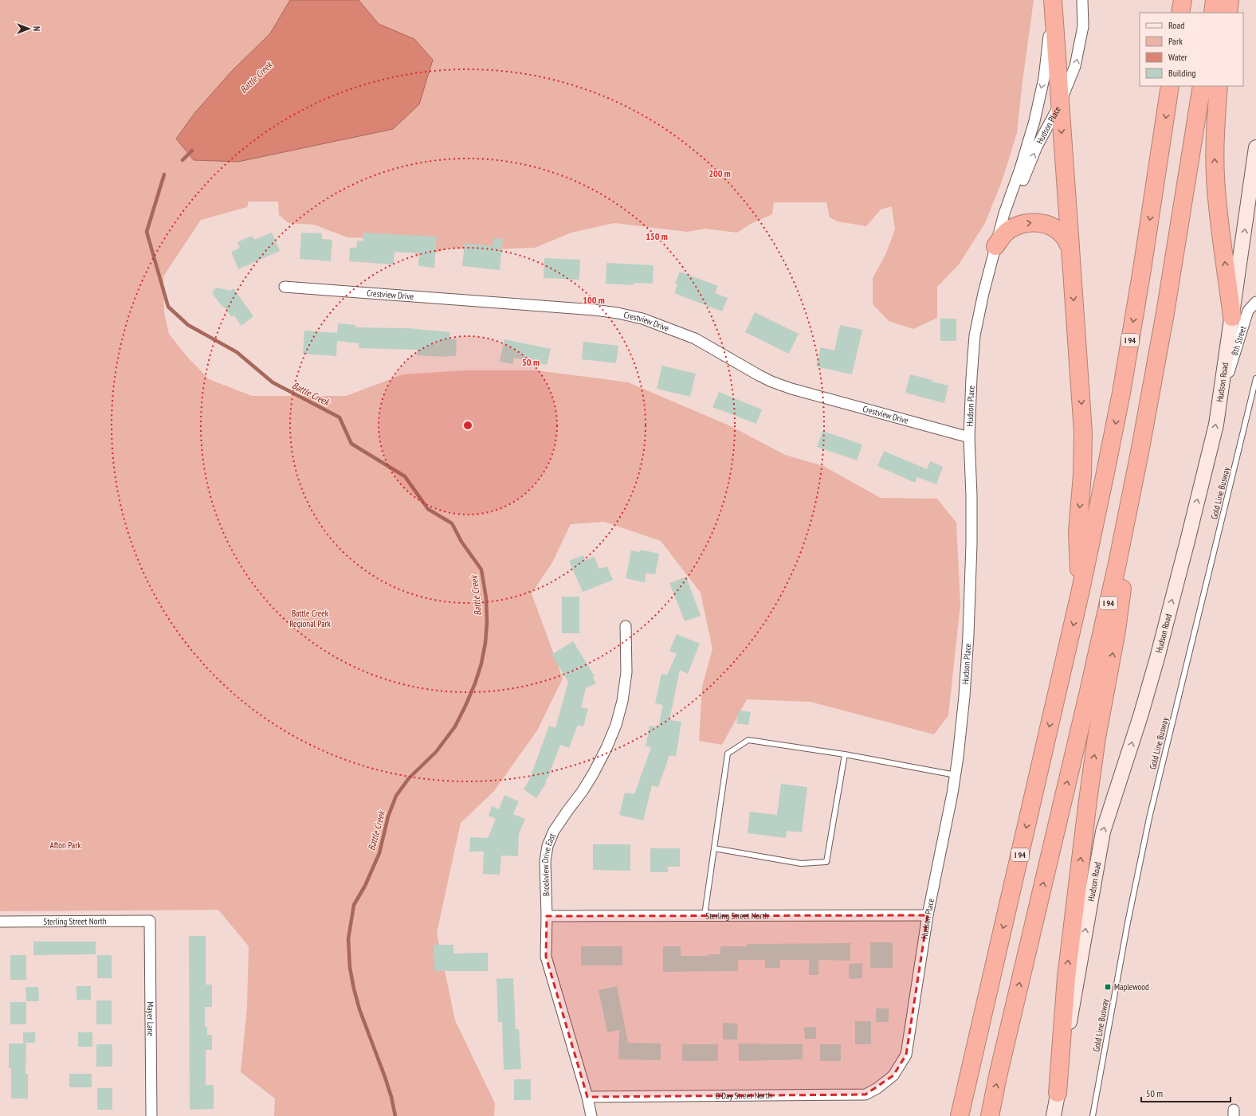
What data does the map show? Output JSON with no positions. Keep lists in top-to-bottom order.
{
  "streets": {
    "highway": ["I 94"],
    "street": [
      "Hudson Place",
      "Crestview Drive",
      "8th Street",
      "Hudson Road",
      "Brookview Drive East",
      "Sterling Street North",
      "Mayer Lane",
      "O'Day Street North"
    ],
    "lane": ["Gold Line Busway"]
  },
  "crossings": [
    ["Hudson Place", "Crestview Drive"],
    ["Hudson Place", "Sterling Street North"],
    ["Hudson Place", "O'Day Street North"],
    ["8th Street", "Hudson Road"],
    ["Brookview Drive East", "Sterling Street North"],
    ["Brookview Drive East", "O'Day Street North"],
    ["Sterling Street North", "Mayer Lane"]
  ],
  "one_way": ["Hudson Road"],
  "water": ["Battle Creek"],
  "parks": ["Battle Creek Regional Park", "Afton Park"],
  "places": {
    "transit": ["Maplewood"]
  },
  "legend": [
    "Road",
    "Park",
    "Water",
    "Building"
  ],
  "scale_bar": "50 m",
  "north": "right",
  "rings": [
    "200 m",
    "150 m",
    "100 m",
    "50 m"
  ]
}
